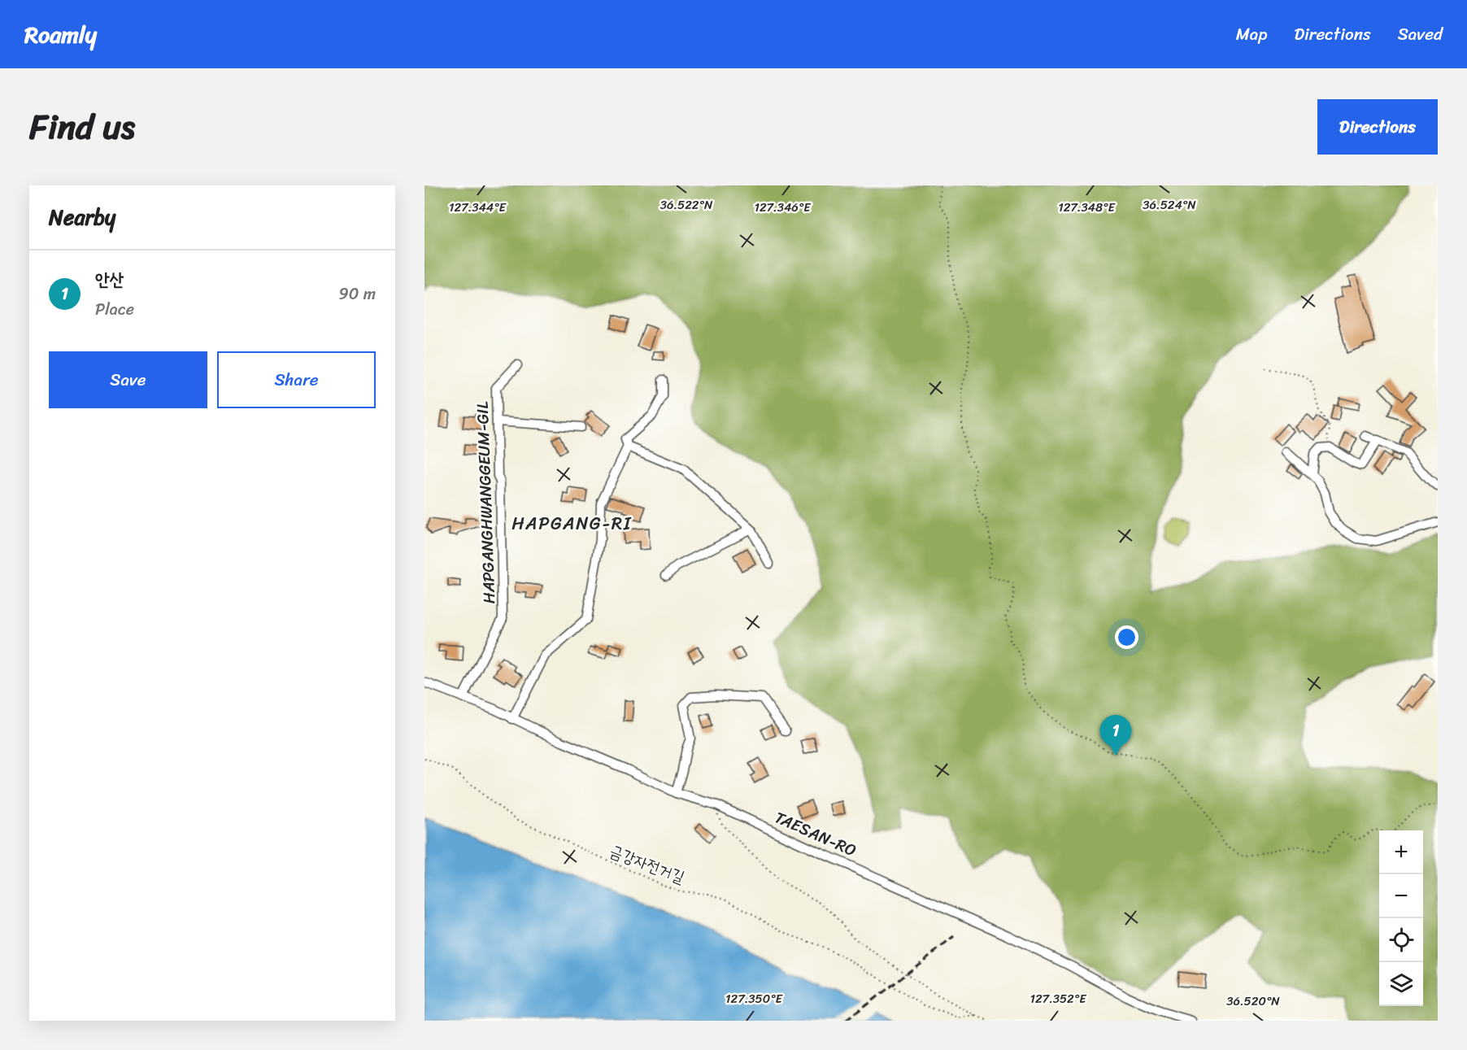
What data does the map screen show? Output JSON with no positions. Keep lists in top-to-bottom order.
{
  "streets": {
    "street": ["HAPGANGHWANGGEUM-GIL", "TAESAN-RO"],
    "path": ["금강자전거길"]
  },
  "crossings": [
    ["HAPGANGHWANGGEUM-GIL", "TAESAN-RO"],
    ["TAESAN-RO", "금강자전거길"]
  ],
  "districts": ["HAPGANG-RI"],
  "page": {
    "header": "Roamly",
    "nav": ["Map", "Directions", "Saved"],
    "title": "Find us",
    "buttons": [
      "Directions",
      ["Save", "Share"]
    ],
    "heading": "Nearby",
    "list": [
      {
        "mark": "1",
        "name": "안산",
        "note": "Place",
        "value": "90 m"
      }
    ],
    "pins": "1",
    "map_buttons": ["+", "−"]
  },
  "coordinates": [
    "36.522°N",
    "36.524°N",
    "127.344°E",
    "127.348°E",
    "127.346°E",
    "127.350°E",
    "127.352°E",
    "36.520°N"
  ]
}
